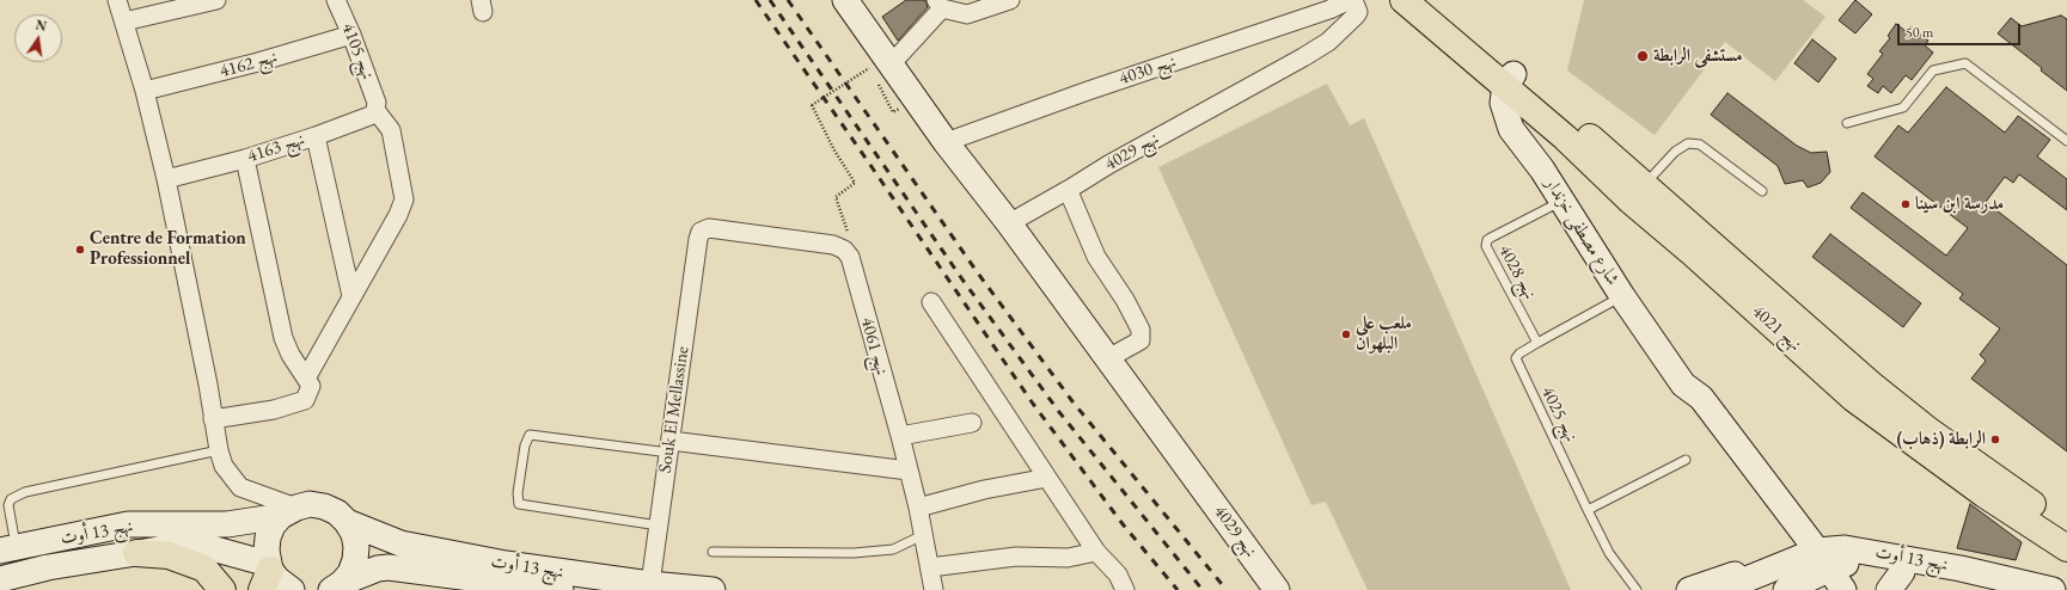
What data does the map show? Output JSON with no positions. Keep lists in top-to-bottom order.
{
  "streets": {
    "main road": [
      "نهج 4029",
      "شارع مصطفى خزندار",
      "نهج 4021",
      "نهج 13 أوت"
    ],
    "street": [
      "نهج 4105",
      "نهج 4162",
      "نهج 4030",
      "نهج 4163",
      "نهج 4061",
      "Souk El Mellassine"
    ],
    "lane": ["نهج 4028", "نهج 4025"]
  },
  "crossings": [
    ["نهج 4105", "نهج 4162"],
    ["نهج 4105", "نهج 4163"],
    ["نهج 4030", "نهج 4029"],
    ["شارع مصطفى خزندار", "نهج 4028"],
    ["شارع مصطفى خزندار", "نهج 4021"],
    ["شارع مصطفى خزندار", "نهج 4025"],
    ["شارع مصطفى خزندار", "نهج 13 أوت"],
    ["نهج 4028", "نهج 4025"],
    ["نهج 4061", "Souk El Mellassine"],
    ["Souk El Mellassine", "نهج 13 أوت"]
  ],
  "places": [
    "مستشفى الرابطة",
    "مدرسة ابن سينا",
    "Centre de Formation Professionnel",
    "ملعب علي البلهوان",
    "الرابطة (ذهاب)"
  ],
  "scale_bar": "50 m",
  "north": "top"
}
